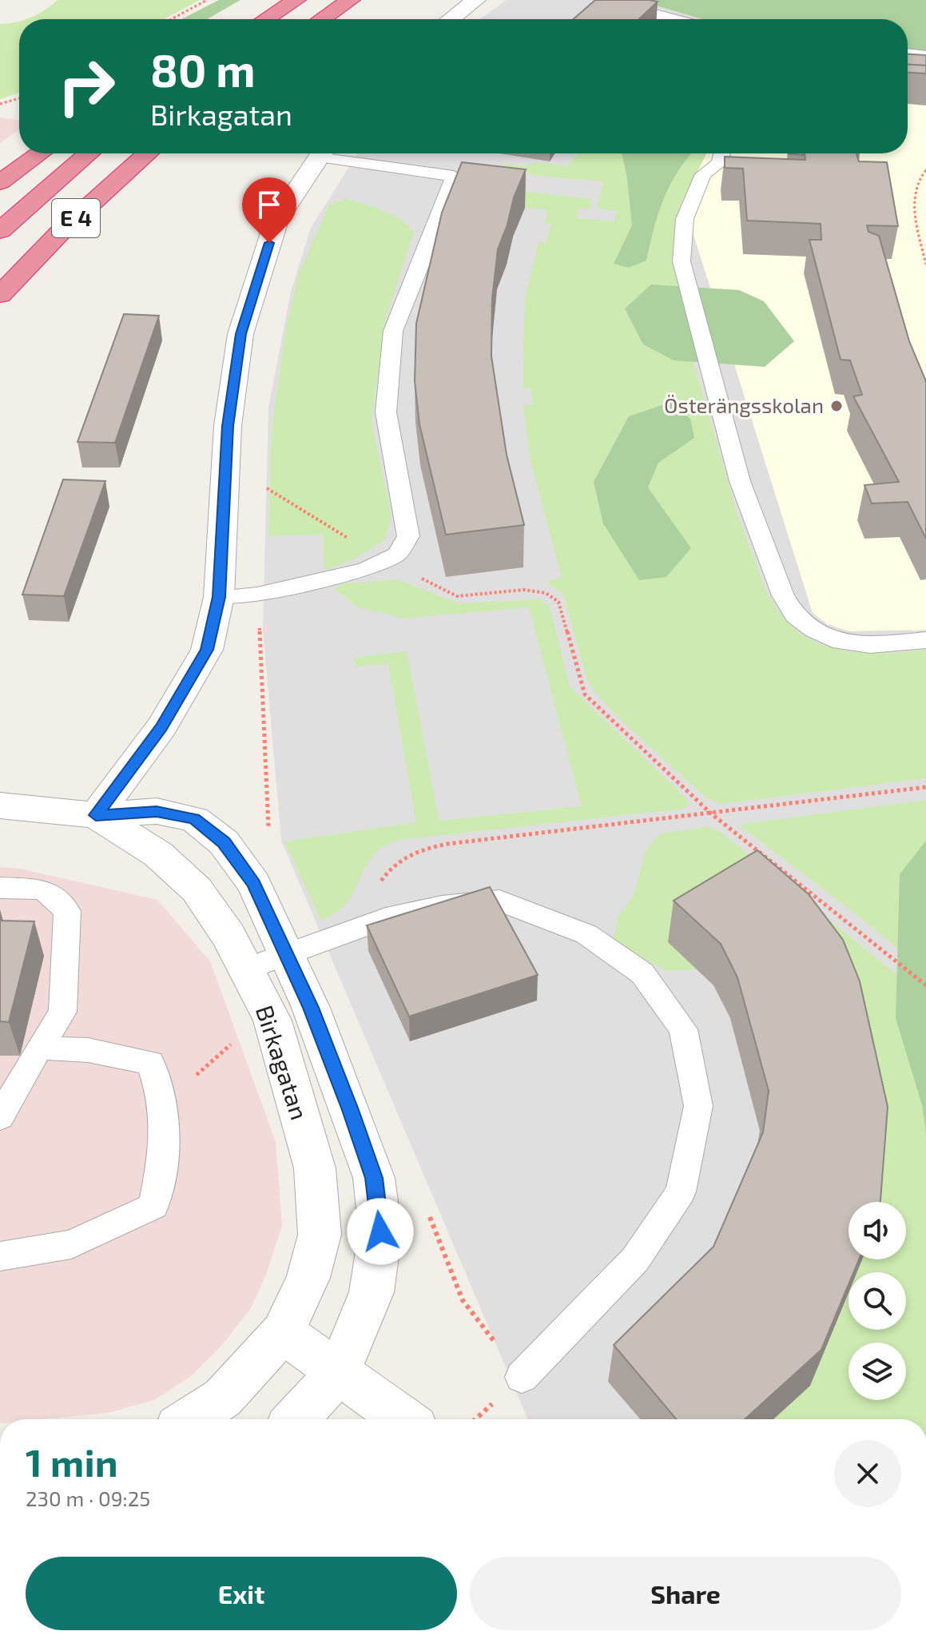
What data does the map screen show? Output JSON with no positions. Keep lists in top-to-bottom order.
{
  "streets": {
    "highway": ["E 4"],
    "street": ["Birkagatan"]
  },
  "places": ["Österängsskolan"],
  "page": {
    "turn": ["80 m", "Birkagatan"],
    "heading": ["1 min", "230 m · 09:25"],
    "buttons": ["Exit", "Share"]
  }
}
